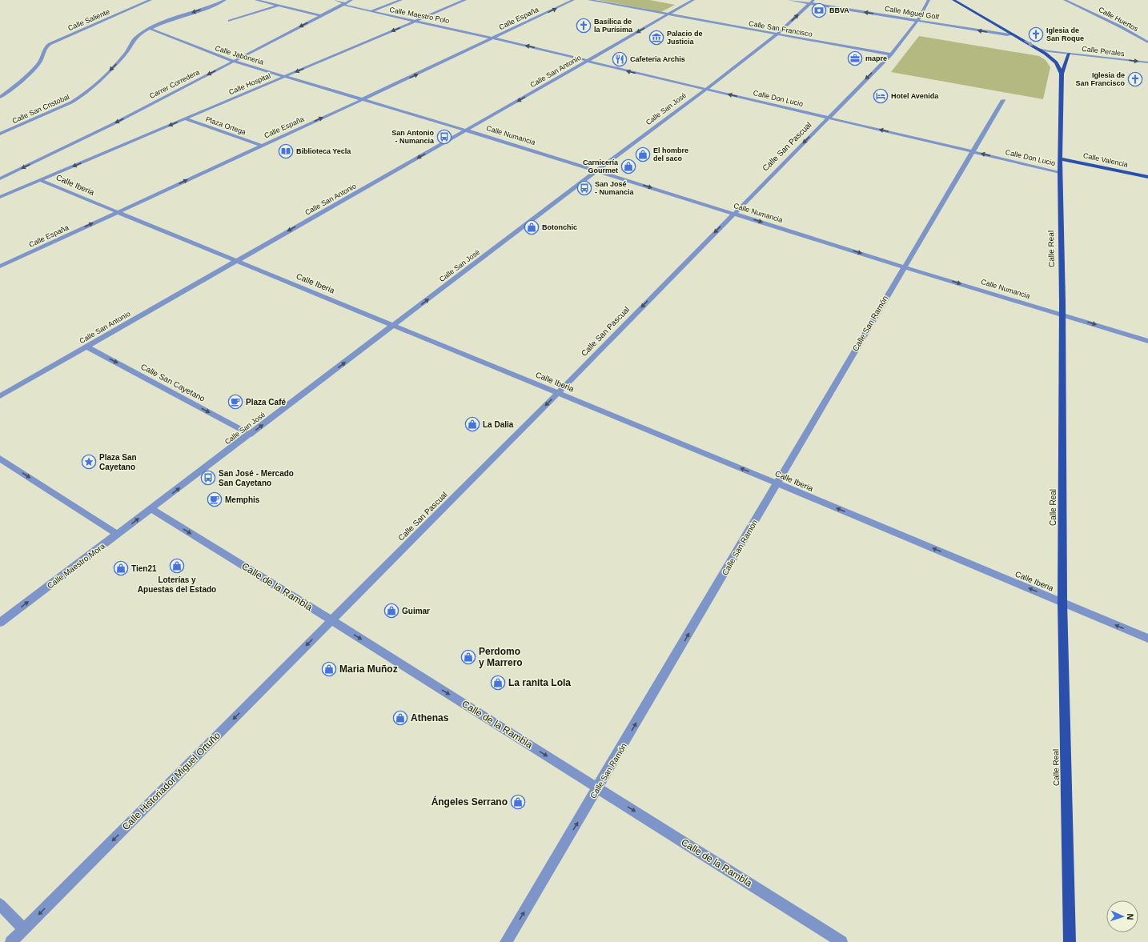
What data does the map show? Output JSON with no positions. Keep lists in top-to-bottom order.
{
  "streets": {
    "main road": ["Calle Valencia", "Calle Real"],
    "street": [
      "Calle Miguel Golf",
      "Calle Maestro Polo",
      "Calle España",
      "Calle Huertos",
      "Calle Saliente",
      "Calle San Francisco",
      "Calle Perales",
      "Calle Jabonería",
      "Calle San Antonio",
      "Carrer Corredera",
      "Calle Hospital",
      "Calle Don Lucio",
      "Calle San Cristobal",
      "Calle San José",
      "Plaza Ortega",
      "Calle Numancia",
      "Calle San Pascual",
      "Calle Iberia",
      "Calle San Ramón",
      "Calle San Cayetano",
      "Calle Maestro Mora",
      "Calle de la Rambla",
      "Calle Historiador Miguel Ortuño"
    ]
  },
  "crossings": [
    ["Calle Miguel Golf", "Calle San José"],
    ["Calle Miguel Golf", "Calle San Pascual"],
    ["Calle Maestro Polo", "Calle España"],
    ["Calle Maestro Polo", "Carrer Corredera"],
    ["Calle Maestro Polo", "Calle Hospital"],
    ["Calle Maestro Polo", "Calle Don Lucio"],
    ["Calle España", "Calle Jabonería"],
    ["Calle España", "Calle Don Lucio"],
    ["Calle España", "Plaza Ortega"],
    ["Calle España", "Calle Numancia"],
    ["Calle España", "Calle Iberia"],
    ["Calle San Francisco", "Calle San Antonio"],
    ["Calle San Francisco", "Calle San José"],
    ["Calle San Francisco", "Calle San Pascual"],
    ["Calle Jabonería", "Carrer Corredera"],
    ["Calle Jabonería", "Calle Hospital"],
    ["Calle Jabonería", "Calle San Cristobal"],
    ["Calle Jabonería", "Calle Numancia"],
    ["Calle San Antonio", "Calle Don Lucio"],
    ["Calle San Antonio", "Calle Numancia"],
    ["Calle San Antonio", "Calle Iberia"],
    ["Calle San Antonio", "Calle San Cayetano"],
    ["Calle Hospital", "Plaza Ortega"],
    ["Calle Hospital", "Calle Iberia"],
    ["Calle Don Lucio", "Calle San José"],
    ["Calle Don Lucio", "Calle San Pascual"],
    ["Calle Don Lucio", "Calle Real"],
    ["Calle Don Lucio", "Calle San Ramón"],
    ["Calle San José", "Calle Numancia"],
    ["Calle San José", "Calle Iberia"],
    ["Calle San José", "Calle San Cayetano"],
    ["Calle San José", "Calle Maestro Mora"],
    ["Calle San José", "Calle de la Rambla"],
    ["Calle Numancia", "Calle San Pascual"],
    ["Calle Numancia", "Calle Real"],
    ["Calle Numancia", "Calle San Ramón"],
    ["Calle San Pascual", "Calle Iberia"],
    ["Calle San Pascual", "Calle de la Rambla"],
    ["Calle San Pascual", "Calle Historiador Miguel Ortuño"],
    ["Calle Valencia", "Calle Real"],
    ["Calle Iberia", "Calle Real"],
    ["Calle Iberia", "Calle San Ramón"],
    ["Calle San Ramón", "Calle de la Rambla"],
    ["Calle Maestro Mora", "Calle de la Rambla"],
    ["Calle de la Rambla", "Calle Historiador Miguel Ortuño"]
  ],
  "one_way": [
    "Calle Miguel Golf",
    "Calle España",
    "Calle Perales",
    "Calle San Antonio",
    "Carrer Corredera",
    "Calle Hospital",
    "Calle Don Lucio",
    "Calle San Cristobal",
    "Calle San José",
    "Calle Numancia",
    "Calle San Pascual",
    "Calle Iberia",
    "Calle San Ramón",
    "Calle San Cayetano",
    "Calle Maestro Mora",
    "Calle de la Rambla",
    "Calle Historiador Miguel Ortuño"
  ],
  "places": {
    "bank": ["BBVA"],
    "church": ["Basílica de la Purísima", "Iglesia de San Roque", "Iglesia de San Francisco"],
    "museum": ["Palacio de Justicia"],
    "office": ["mapre"],
    "restaurant": ["Cafeteria Archis"],
    "hotel": ["Hotel Avenida"],
    "bus stop": ["San Antonio - Numancia", "San José - Numancia", "San José - Mercado San Cayetano"],
    "library": ["Biblioteca Yecla"],
    "shop": [
      "El hombre del saco",
      "Carnicería Gourmet",
      "Botonchic",
      "La Dalia",
      "Loterías y Apuestas del Estado",
      "Tien21",
      "Guimar",
      "Perdomo y Marrero",
      "Maria Muñoz",
      "La ranita Lola",
      "Athenas",
      "Ángeles Serrano"
    ],
    "cafe": ["Plaza Café", "Memphis"],
    "place": ["Plaza San Cayetano"]
  },
  "north": "right"
}
